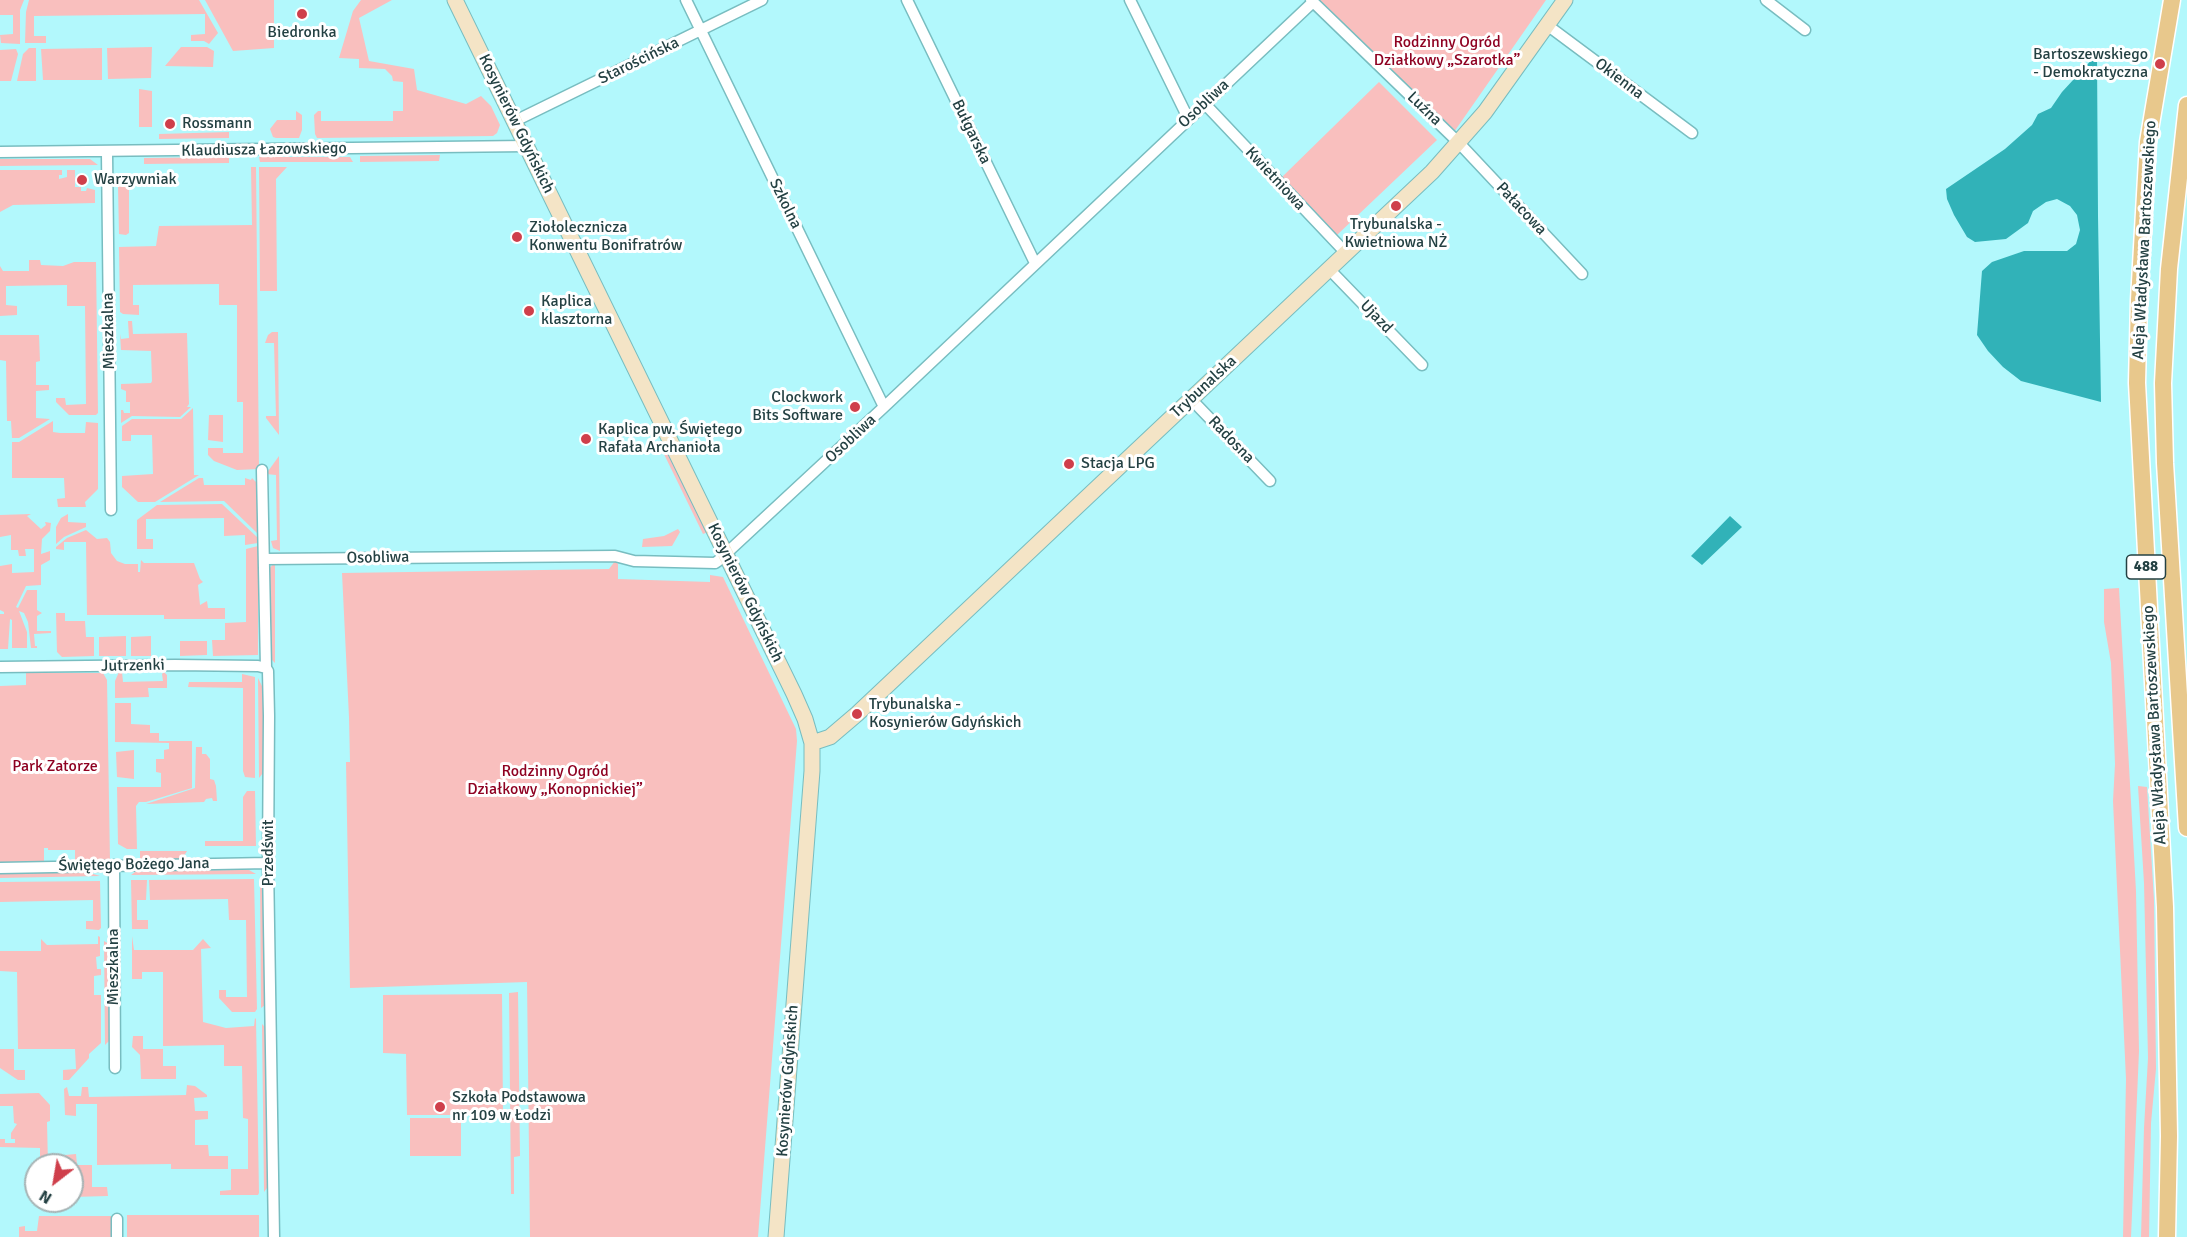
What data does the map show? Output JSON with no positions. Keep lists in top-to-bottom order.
{
  "streets": {
    "main road": ["Aleja Władysława Bartoszewskiego", "488"],
    "street": [
      "Starościńska",
      "Okienna",
      "Osobliwa",
      "Luźna",
      "Kosynierów Gdyńskich",
      "Bułgarska",
      "Klaudiusza Łazowskiego",
      "Kwietniowa",
      "Szkolna",
      "Pałacowa",
      "Ujazd",
      "Mieszkalna",
      "Trybunalska",
      "Radosna",
      "Jutrzenki",
      "Przedświt",
      "Świętego Bożego Jana"
    ]
  },
  "crossings": [
    ["Starościńska", "Kosynierów Gdyńskich"],
    ["Starościńska", "Szkolna"],
    ["Okienna", "Trybunalska"],
    ["Osobliwa", "Luźna"],
    ["Osobliwa", "Kosynierów Gdyńskich"],
    ["Osobliwa", "Bułgarska"],
    ["Osobliwa", "Kwietniowa"],
    ["Osobliwa", "Szkolna"],
    ["Osobliwa", "Przedświt"],
    ["Luźna", "Pałacowa"],
    ["Luźna", "Trybunalska"],
    ["Kosynierów Gdyńskich", "Klaudiusza Łazowskiego"],
    ["Kosynierów Gdyńskich", "Trybunalska"],
    ["Klaudiusza Łazowskiego", "Mieszkalna"],
    ["Kwietniowa", "Trybunalska"],
    ["Pałacowa", "Trybunalska"],
    ["Ujazd", "Trybunalska"],
    ["Mieszkalna", "Świętego Bożego Jana"],
    ["Trybunalska", "Radosna"],
    ["Jutrzenki", "Przedświt"],
    ["Przedświt", "Świętego Bożego Jana"]
  ],
  "parks": ["Rodzinny Ogród Działkowy „Szarotka”", "Park Zatorze", "Rodzinny Ogród Działkowy „Konopnickiej”"],
  "places": [
    "Biedronka",
    "Bartoszewskiego - Demokratyczna",
    "Rossmann",
    "Warzywniak",
    "Trybunalska - Kwietniowa NŻ",
    "Ziołolecznicza Konwentu Bonifratrów",
    "Kaplica klasztorna",
    "Clockwork Bits Software",
    "Kaplica pw. Świętego Rafała Archanioła",
    "Stacja LPG",
    "Trybunalska - Kosynierów Gdyńskich",
    "Szkoła Podstawowa nr 109 w Łodzi"
  ],
  "north": "bottom left"
}
